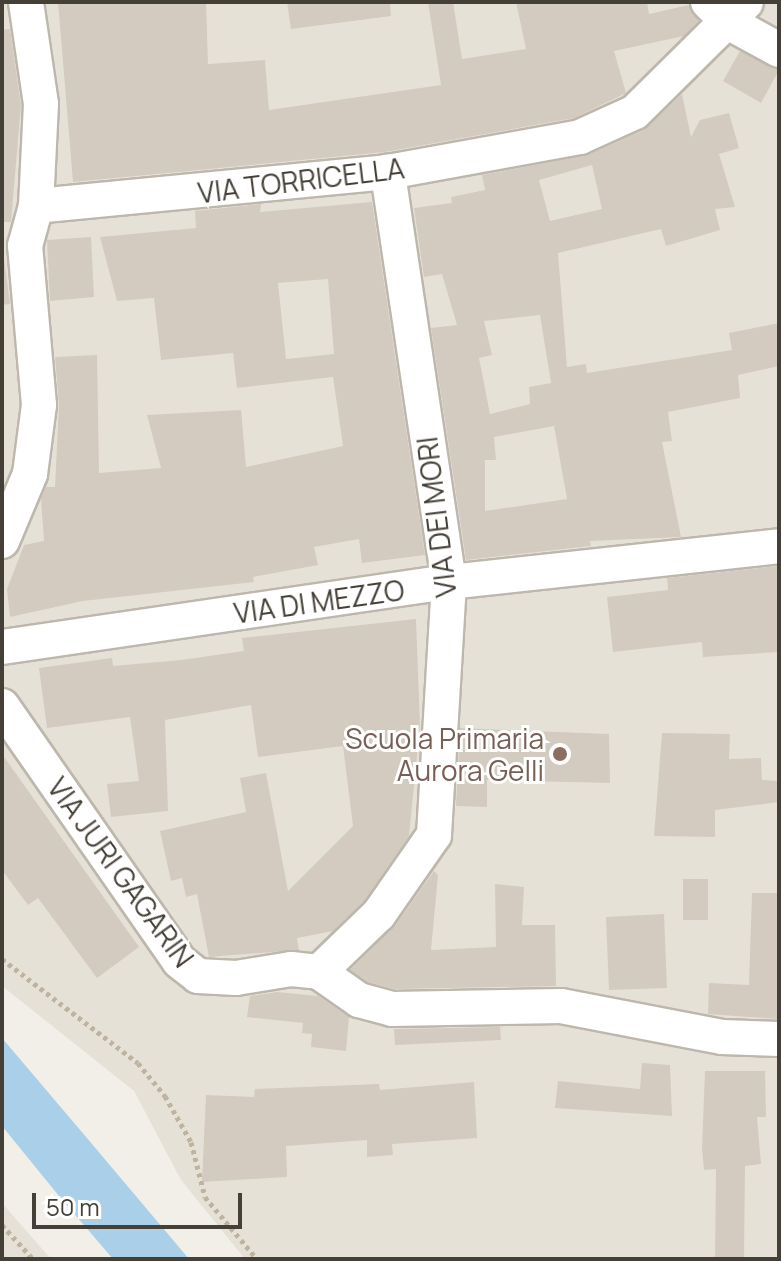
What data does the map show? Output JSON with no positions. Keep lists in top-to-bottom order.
{
  "streets": {
    "street": [
      "VIA TORRICELLA",
      "VIA DEI MORI",
      "VIA DI MEZZO",
      "VIA JURI GAGARIN"
    ]
  },
  "crossings": [
    ["VIA TORRICELLA", "VIA DEI MORI"],
    ["VIA DEI MORI", "VIA DI MEZZO"],
    ["VIA DEI MORI", "VIA JURI GAGARIN"]
  ],
  "places": ["Scuola Primaria Aurora Gelli"],
  "scale_bar": "50 m"
}
